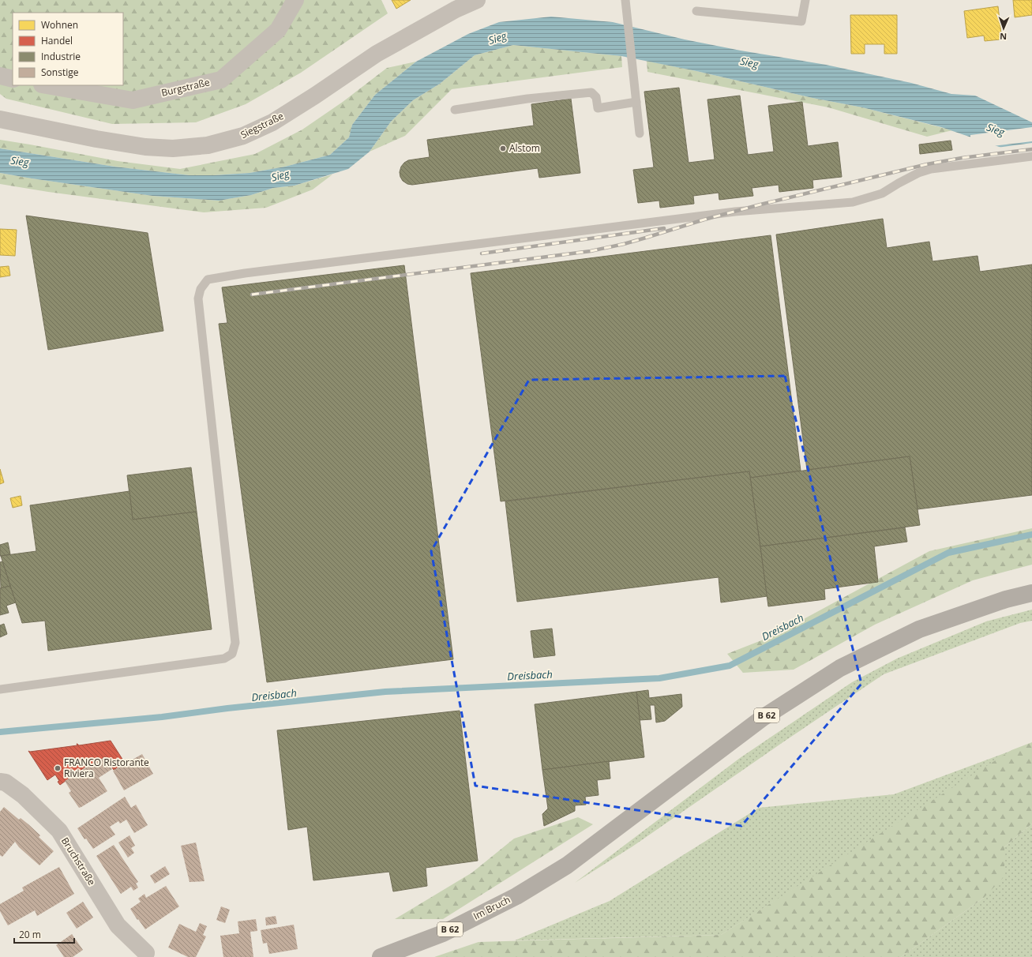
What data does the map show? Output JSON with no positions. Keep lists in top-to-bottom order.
{
  "streets": {
    "main road": ["B 62", "Im Bruch"],
    "street": ["Burgstraße", "Siegstraße", "Bruchstraße"]
  },
  "water": ["Sieg", "Dreisbach"],
  "places": ["Alstom", "FRANCO Ristorante Riviera"],
  "legend": [
    "Wohnen",
    "Handel",
    "Industrie",
    "Sonstige"
  ],
  "scale_bar": "20 m",
  "north": "bottom"
}
